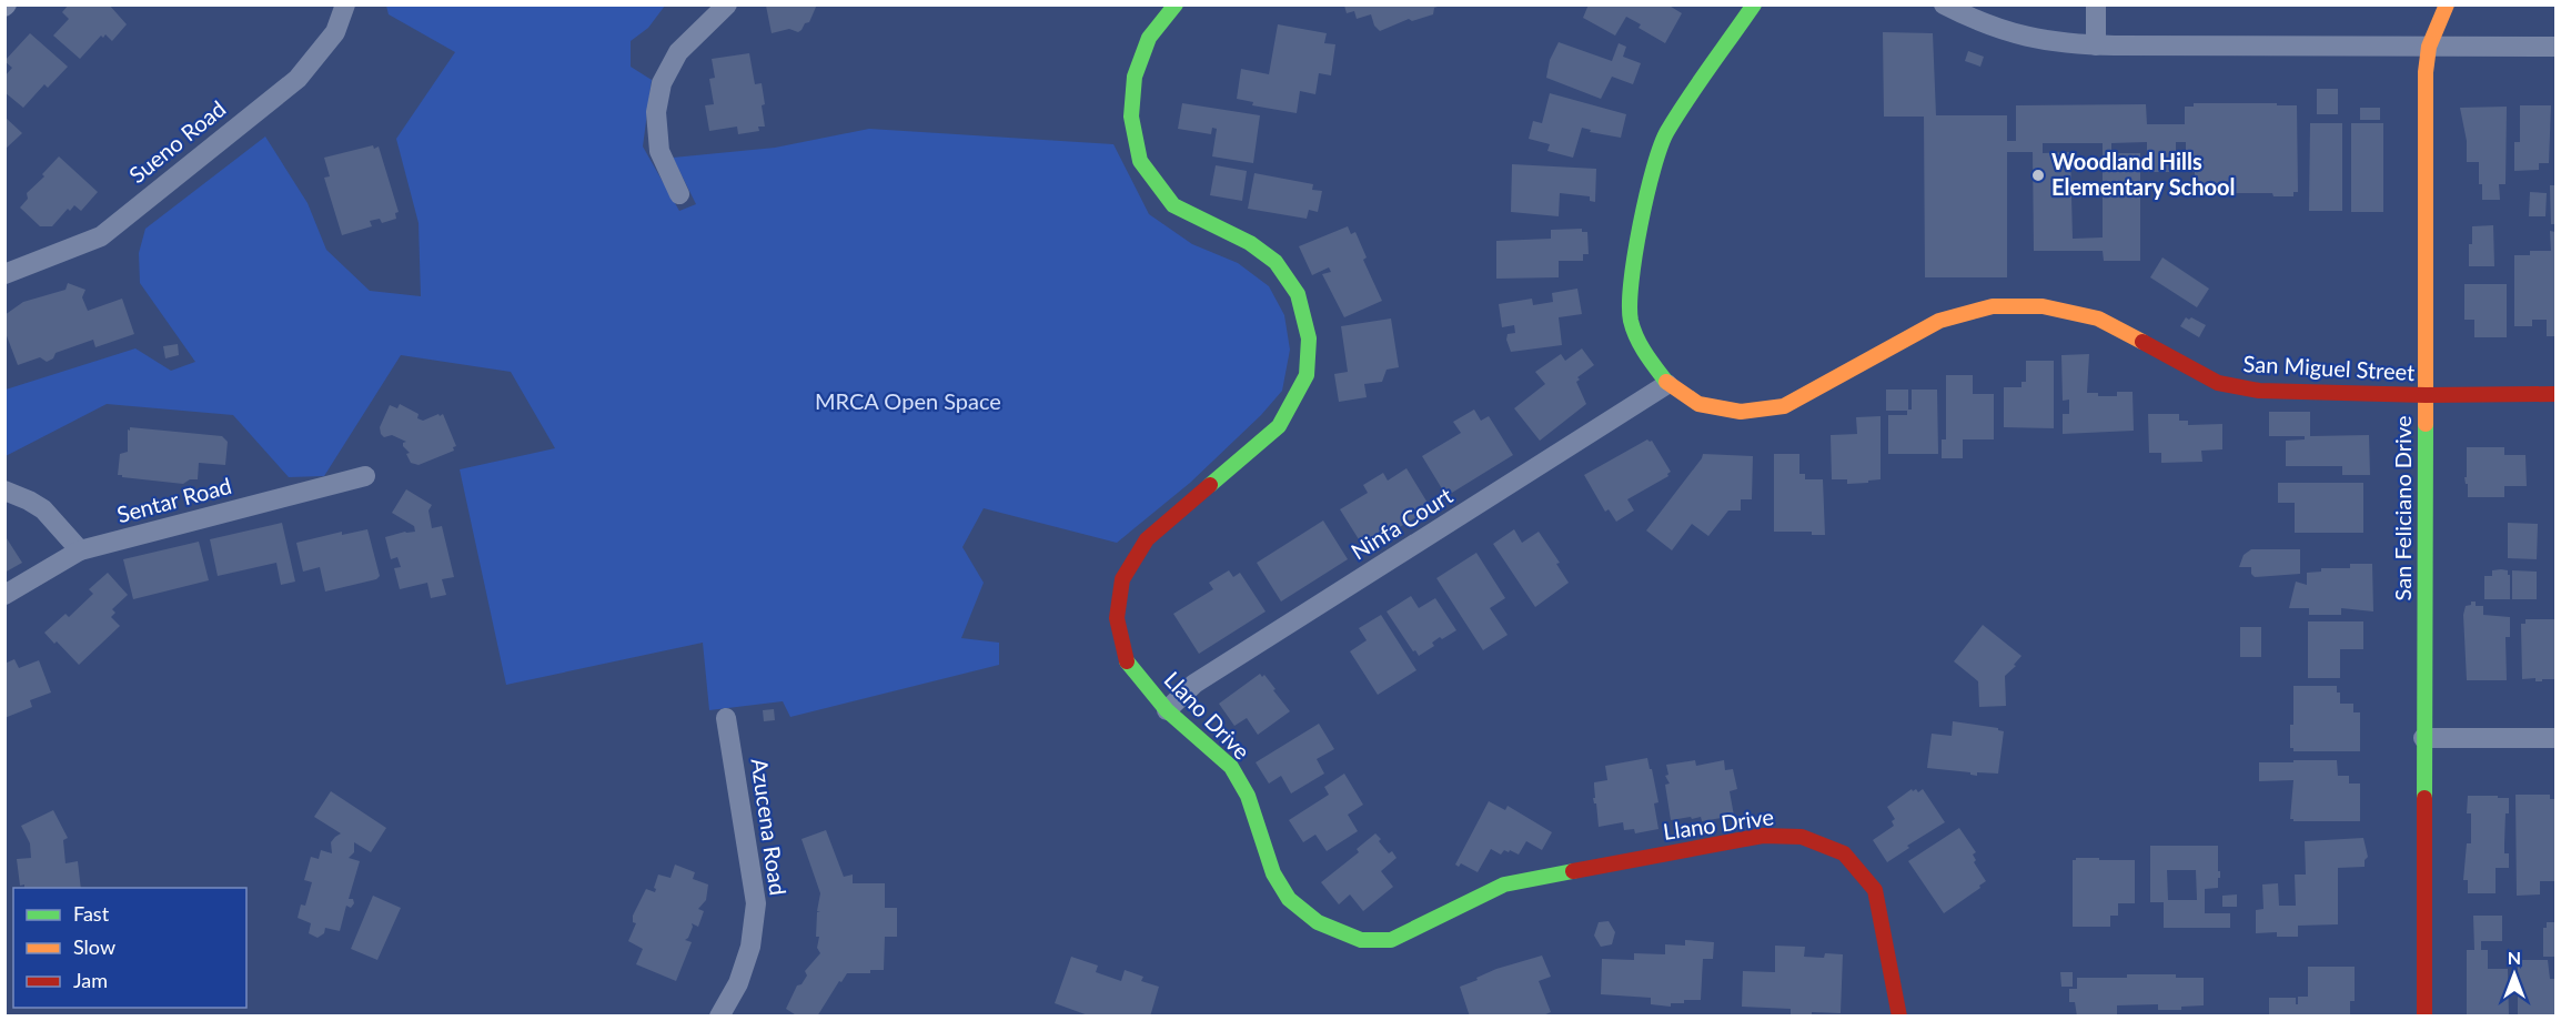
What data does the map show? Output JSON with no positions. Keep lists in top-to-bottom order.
{
  "streets": {
    "street": [
      "Sueno Road",
      "San Miguel Street",
      "Sentar Road",
      "San Feliciano Drive",
      "Ninfa Court",
      "Llano Drive",
      "Azucena Road"
    ]
  },
  "crossings": [
    ["San Miguel Street", "San Feliciano Drive"],
    ["San Miguel Street", "Ninfa Court"],
    ["Ninfa Court", "Llano Drive"]
  ],
  "parks": ["MRCA Open Space"],
  "places": ["Woodland Hills Elementary School"],
  "legend": ["Fast", "Slow", "Jam"],
  "north": "top"
}
